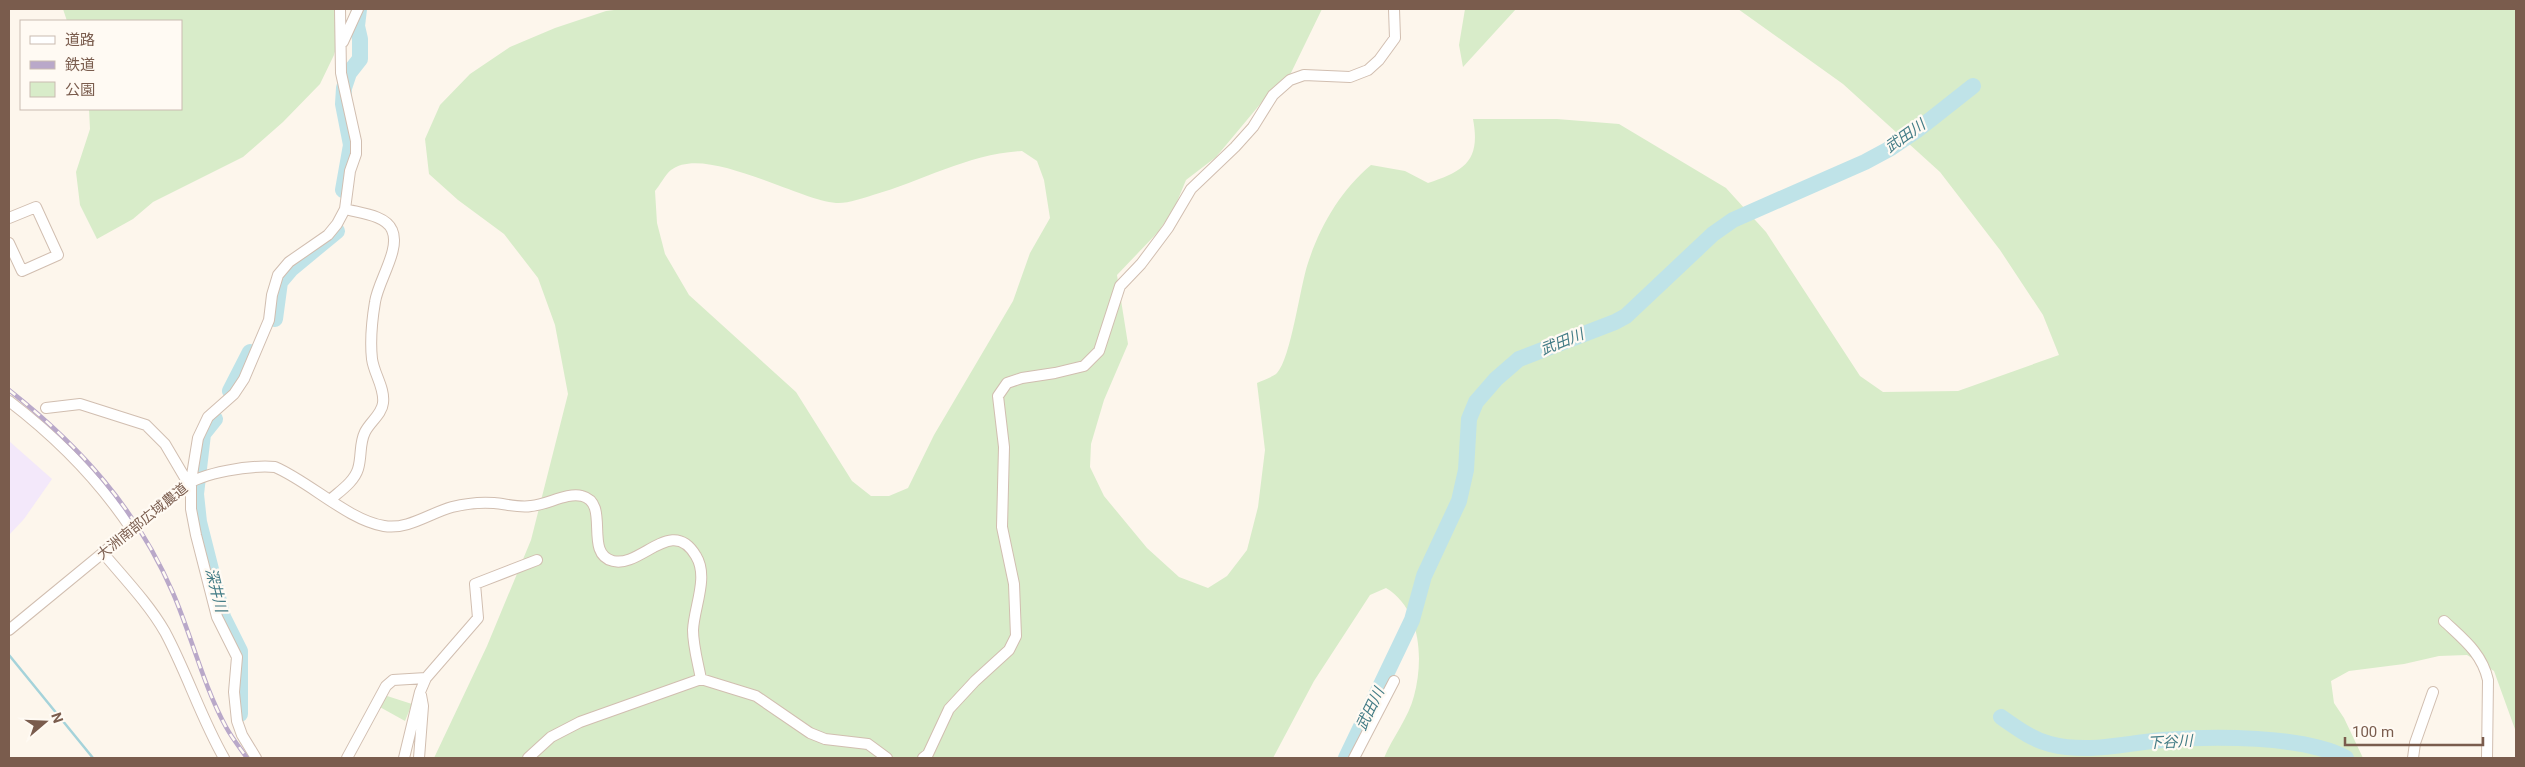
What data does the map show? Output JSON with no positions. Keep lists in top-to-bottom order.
{
  "streets": {
    "street": ["大洲南部広域農道"]
  },
  "water": ["武田川", "深井川", "下谷川"],
  "legend": ["道路", "鉄道", "公園"],
  "scale_bar": "100 m",
  "north": "right"
}
